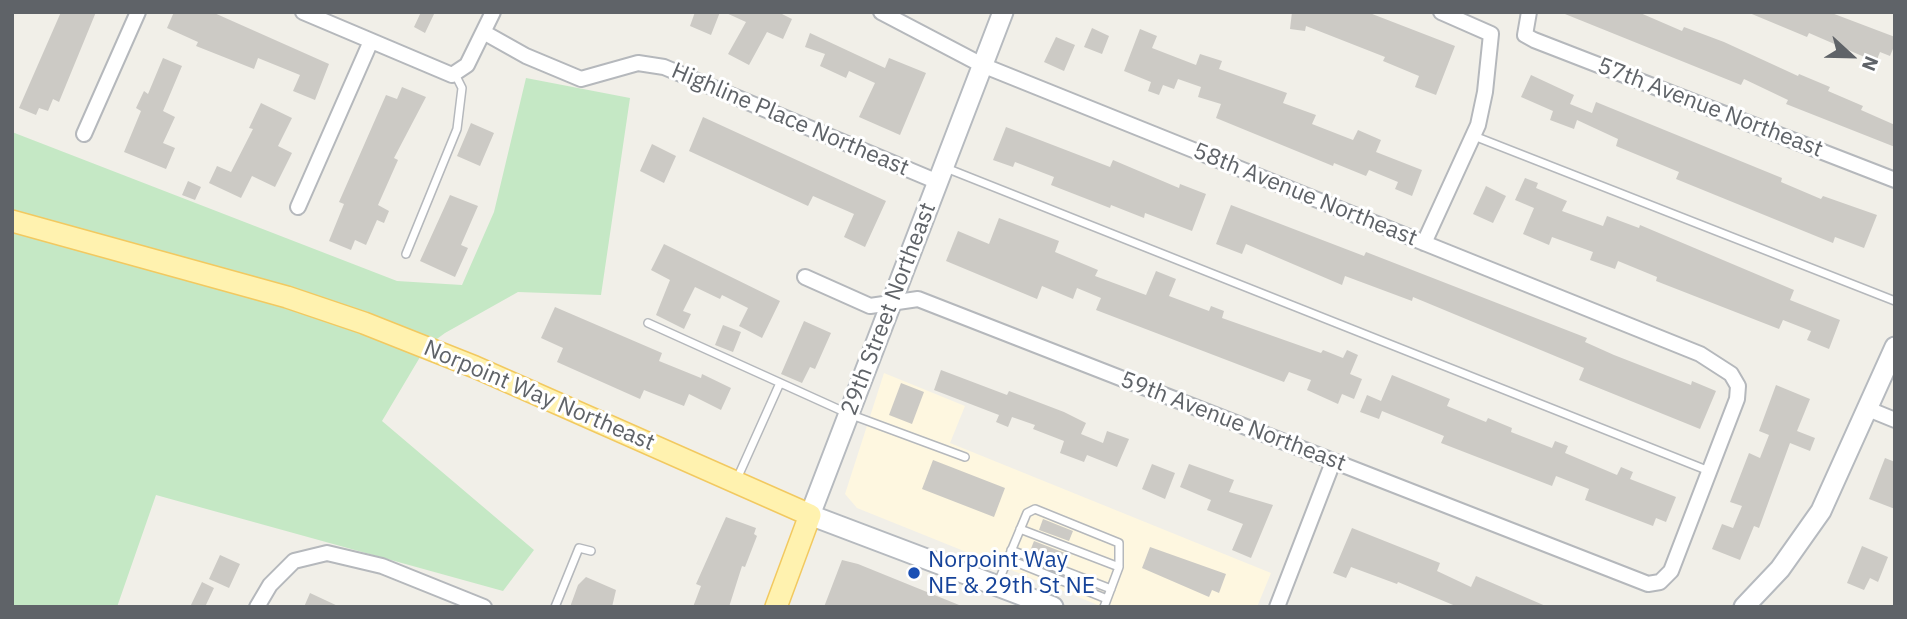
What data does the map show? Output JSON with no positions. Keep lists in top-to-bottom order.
{
  "streets": {
    "main road": ["29th Street Northeast", "Norpoint Way Northeast"],
    "street": [
      "57th Avenue Northeast",
      "Highline Place Northeast",
      "58th Avenue Northeast",
      "59th Avenue Northeast"
    ]
  },
  "crossings": [
    ["Highline Place Northeast", "29th Street Northeast"],
    ["58th Avenue Northeast", "29th Street Northeast"],
    ["58th Avenue Northeast", "59th Avenue Northeast"],
    ["29th Street Northeast", "Norpoint Way Northeast"],
    ["29th Street Northeast", "59th Avenue Northeast"]
  ],
  "places": ["Norpoint Way NE & 29th St NE"],
  "north": "right"
}
